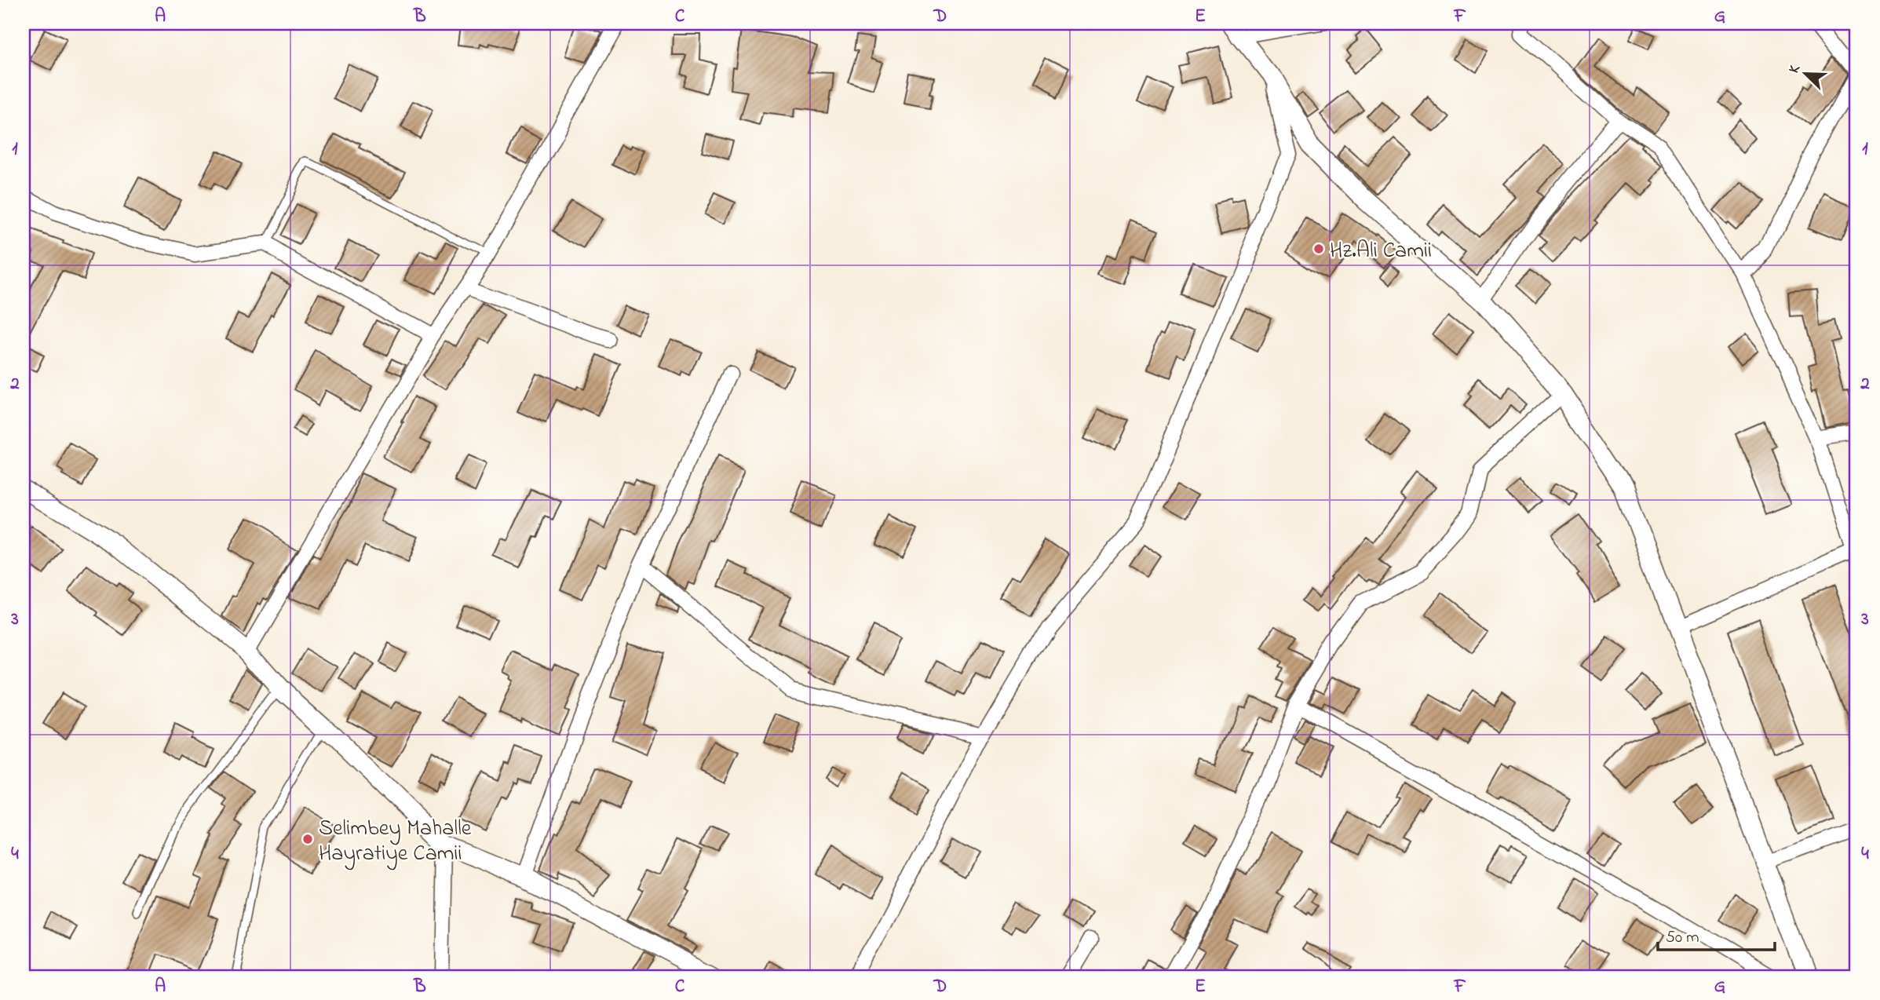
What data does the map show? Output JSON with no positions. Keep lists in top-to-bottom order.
{
  "places": ["Hz.Ali Camii", "Selimbey Mahalle Hayratiye Camii"],
  "scale_bar": "50 m",
  "north": "top left",
  "grid": {
    "columns": [
      "A",
      "B",
      "C",
      "D",
      "E",
      "F",
      "G"
    ],
    "rows": [
      "1",
      "2",
      "3",
      "4"
    ]
  }
}
